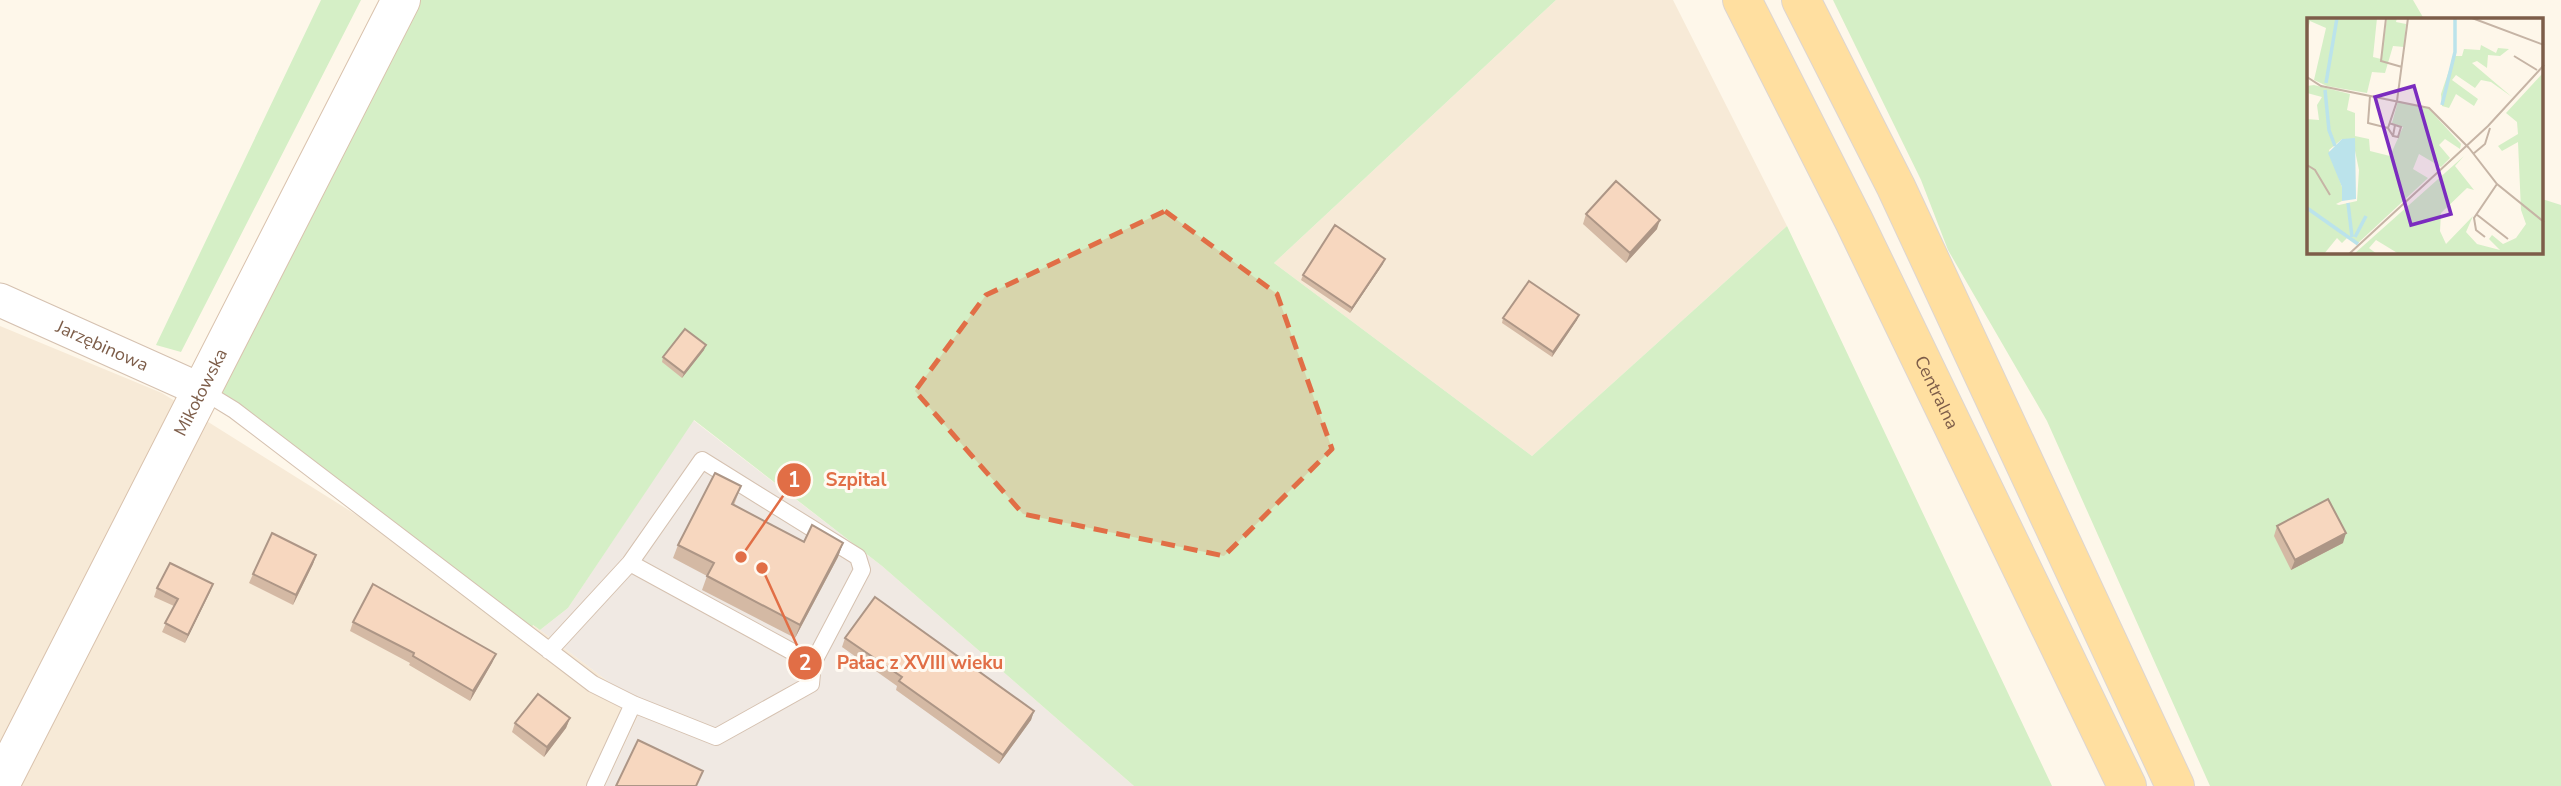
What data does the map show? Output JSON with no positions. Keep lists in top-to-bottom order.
{
  "streets": {
    "main road": ["Centralna", "Mikołowska"],
    "street": ["Jarzębinowa"]
  },
  "crossings": [
    ["Jarzębinowa", "Mikołowska"]
  ],
  "places": ["Szpital", "Pałac z XVIII wieku"]
}
